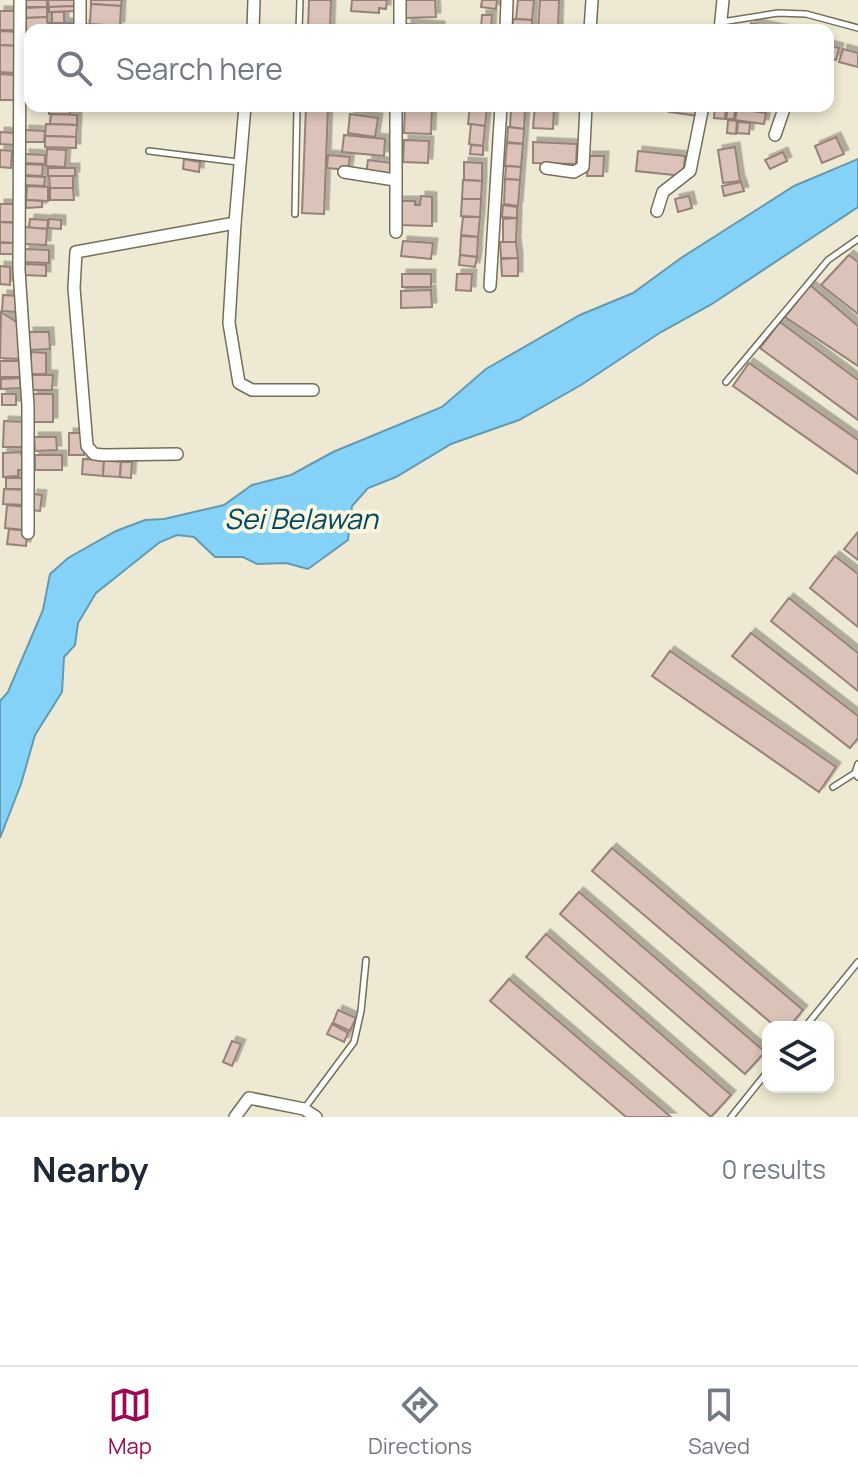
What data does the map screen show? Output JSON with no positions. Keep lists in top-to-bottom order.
{
  "water": ["Sei Belawan"],
  "page": {
    "search": "Search here",
    "heading": ["Nearby", "0 results"],
    "nav": ["Map", "Directions", "Saved"]
  }
}
